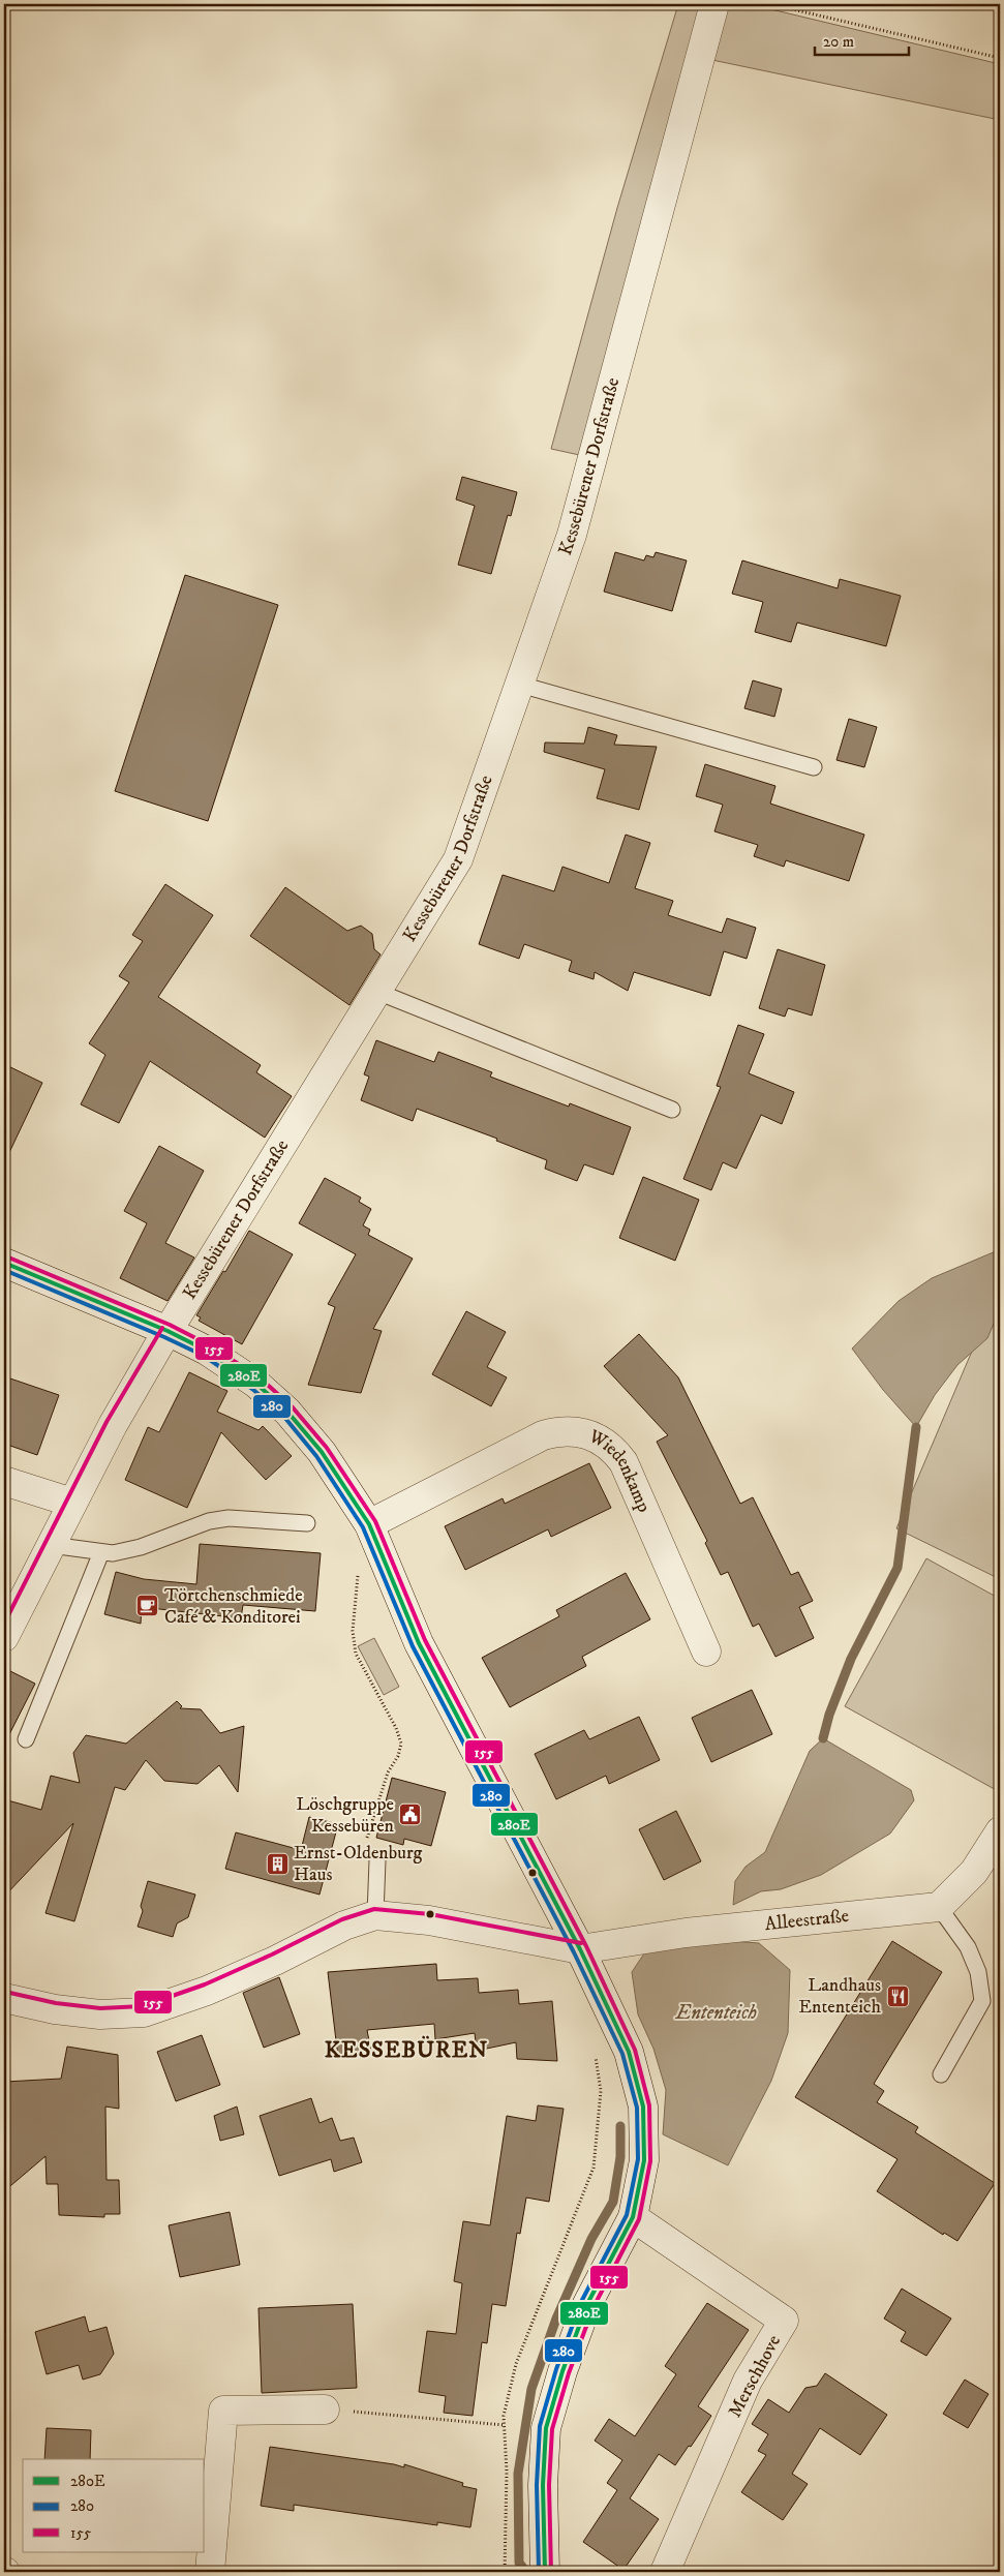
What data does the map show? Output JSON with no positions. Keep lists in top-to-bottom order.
{
  "streets": {
    "street": [
      "Kessebürener Dorfstraße",
      "Wiedenkamp",
      "Alleestraße",
      "Merschhove"
    ]
  },
  "districts": ["KESSEBÜREN"],
  "water": ["Ententeich"],
  "places": {
    "cafe": ["Törtchenschmiede Café & Konditorei"],
    "public building": ["Löschgruppe Kessebüren"],
    "building": ["Ernst-Oldenburg Haus"],
    "restaurant": ["Landhaus Ententeich"]
  },
  "lines": ["transit line 155", "transit line 280E", "transit line 280"],
  "legend": ["280E", "280", "155"],
  "scale_bar": "20 m"
}
